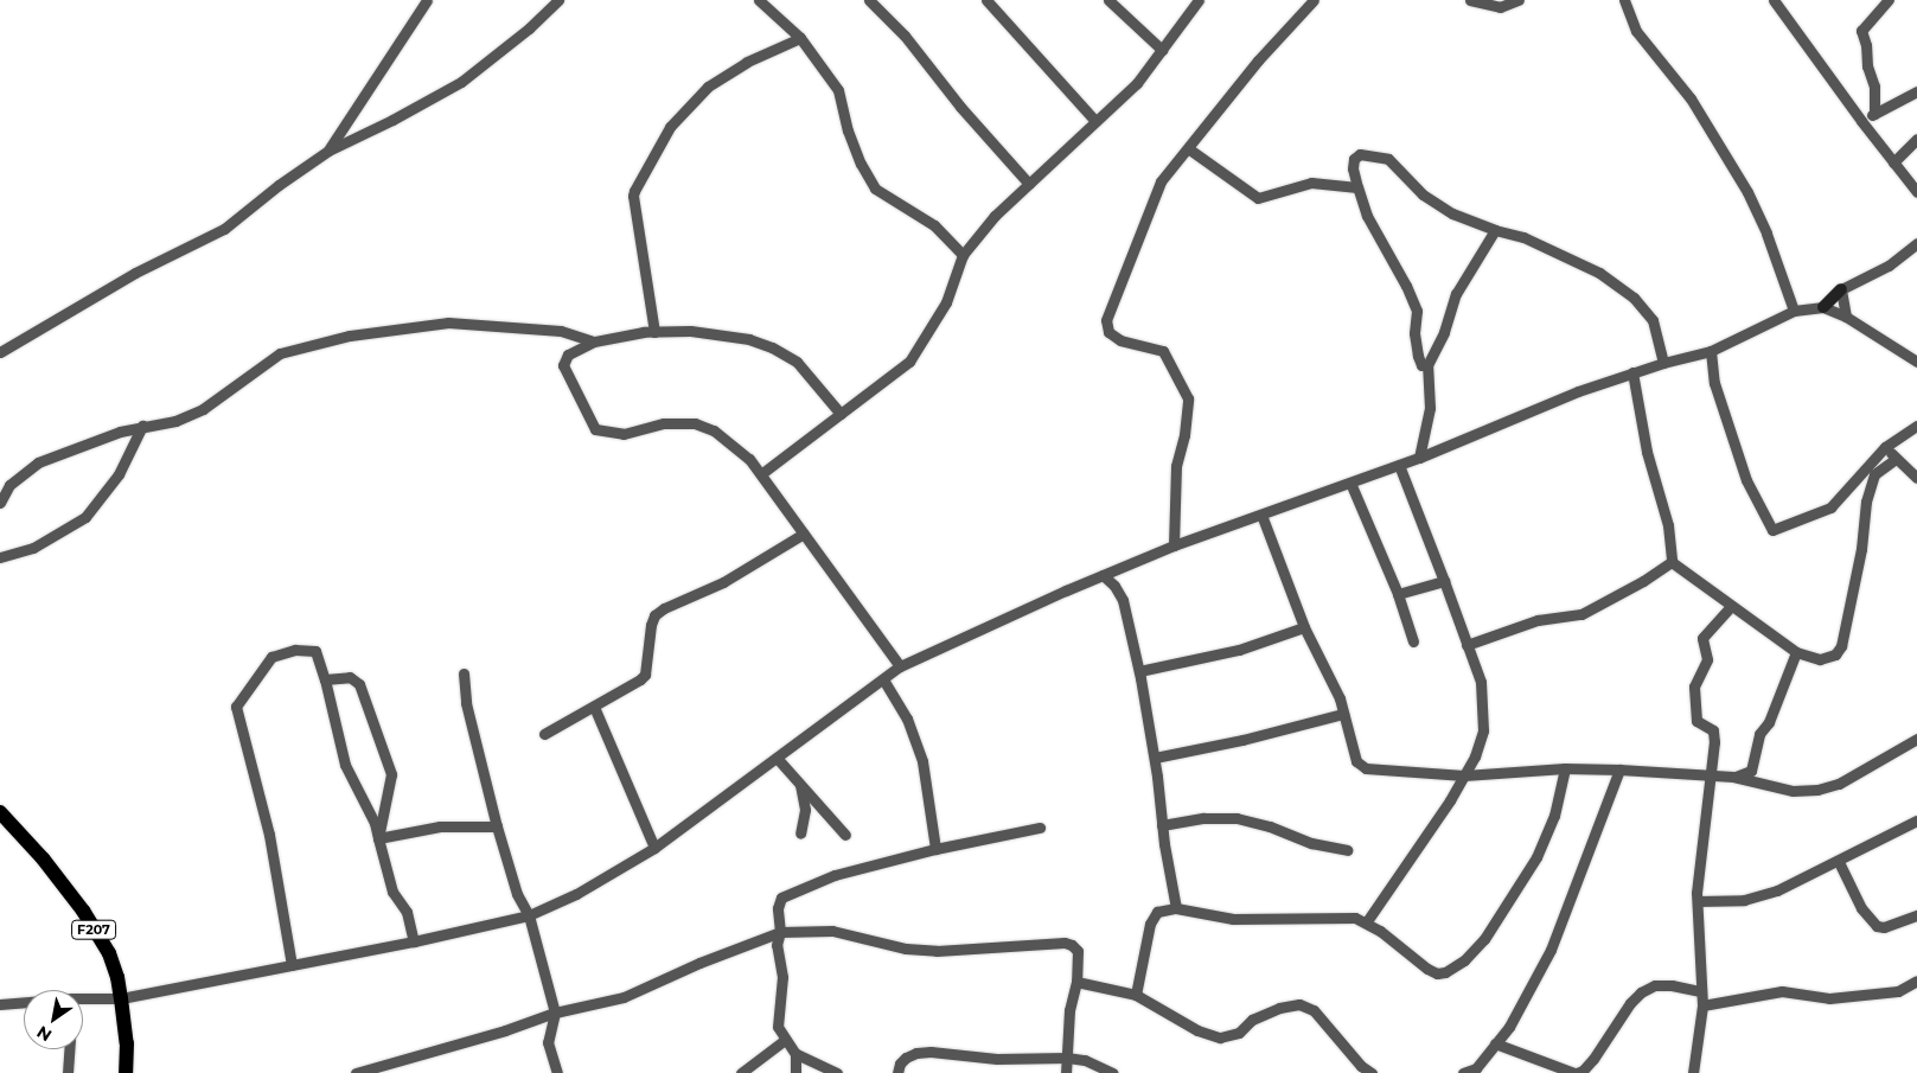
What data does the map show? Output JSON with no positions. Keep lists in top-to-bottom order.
{
  "streets": {
    "main road": ["F207"]
  },
  "north": "bottom left"
}
